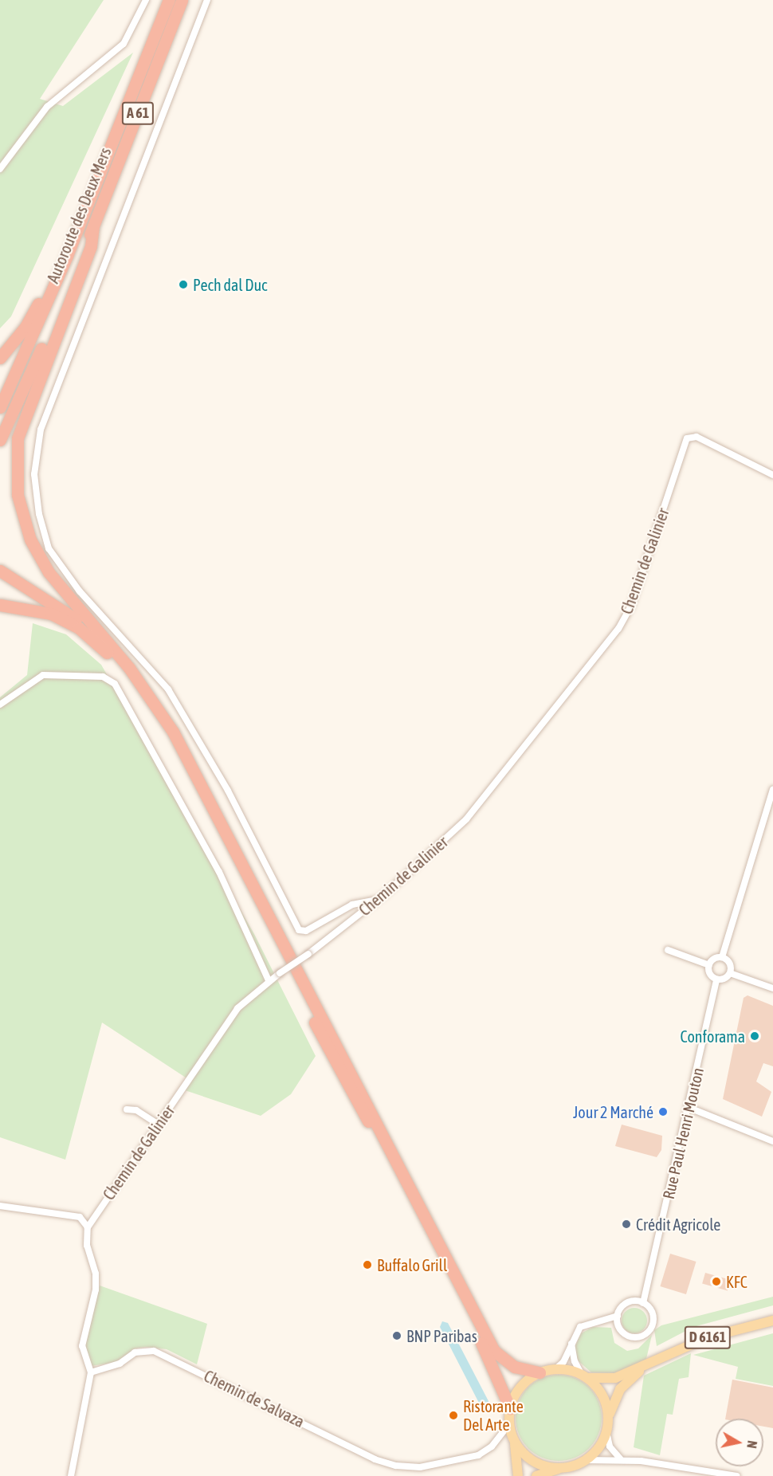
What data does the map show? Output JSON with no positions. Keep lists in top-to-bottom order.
{
  "streets": {
    "highway": ["A 61", "Autoroute des Deux Mers"],
    "main road": ["D 6161"],
    "street": ["Chemin de Galinier", "Rue Paul Henri Mouton", "Chemin de Salvaza"]
  },
  "crossings": [
    ["D 6161", "Chemin de Salvaza"]
  ],
  "places": [
    "Pech dal Duc",
    "Conforama",
    "Jour 2 Marché",
    "Crédit Agricole",
    "Buffalo Grill",
    "KFC",
    "BNP Paribas",
    "Ristorante Del Arte"
  ],
  "north": "right"
}
